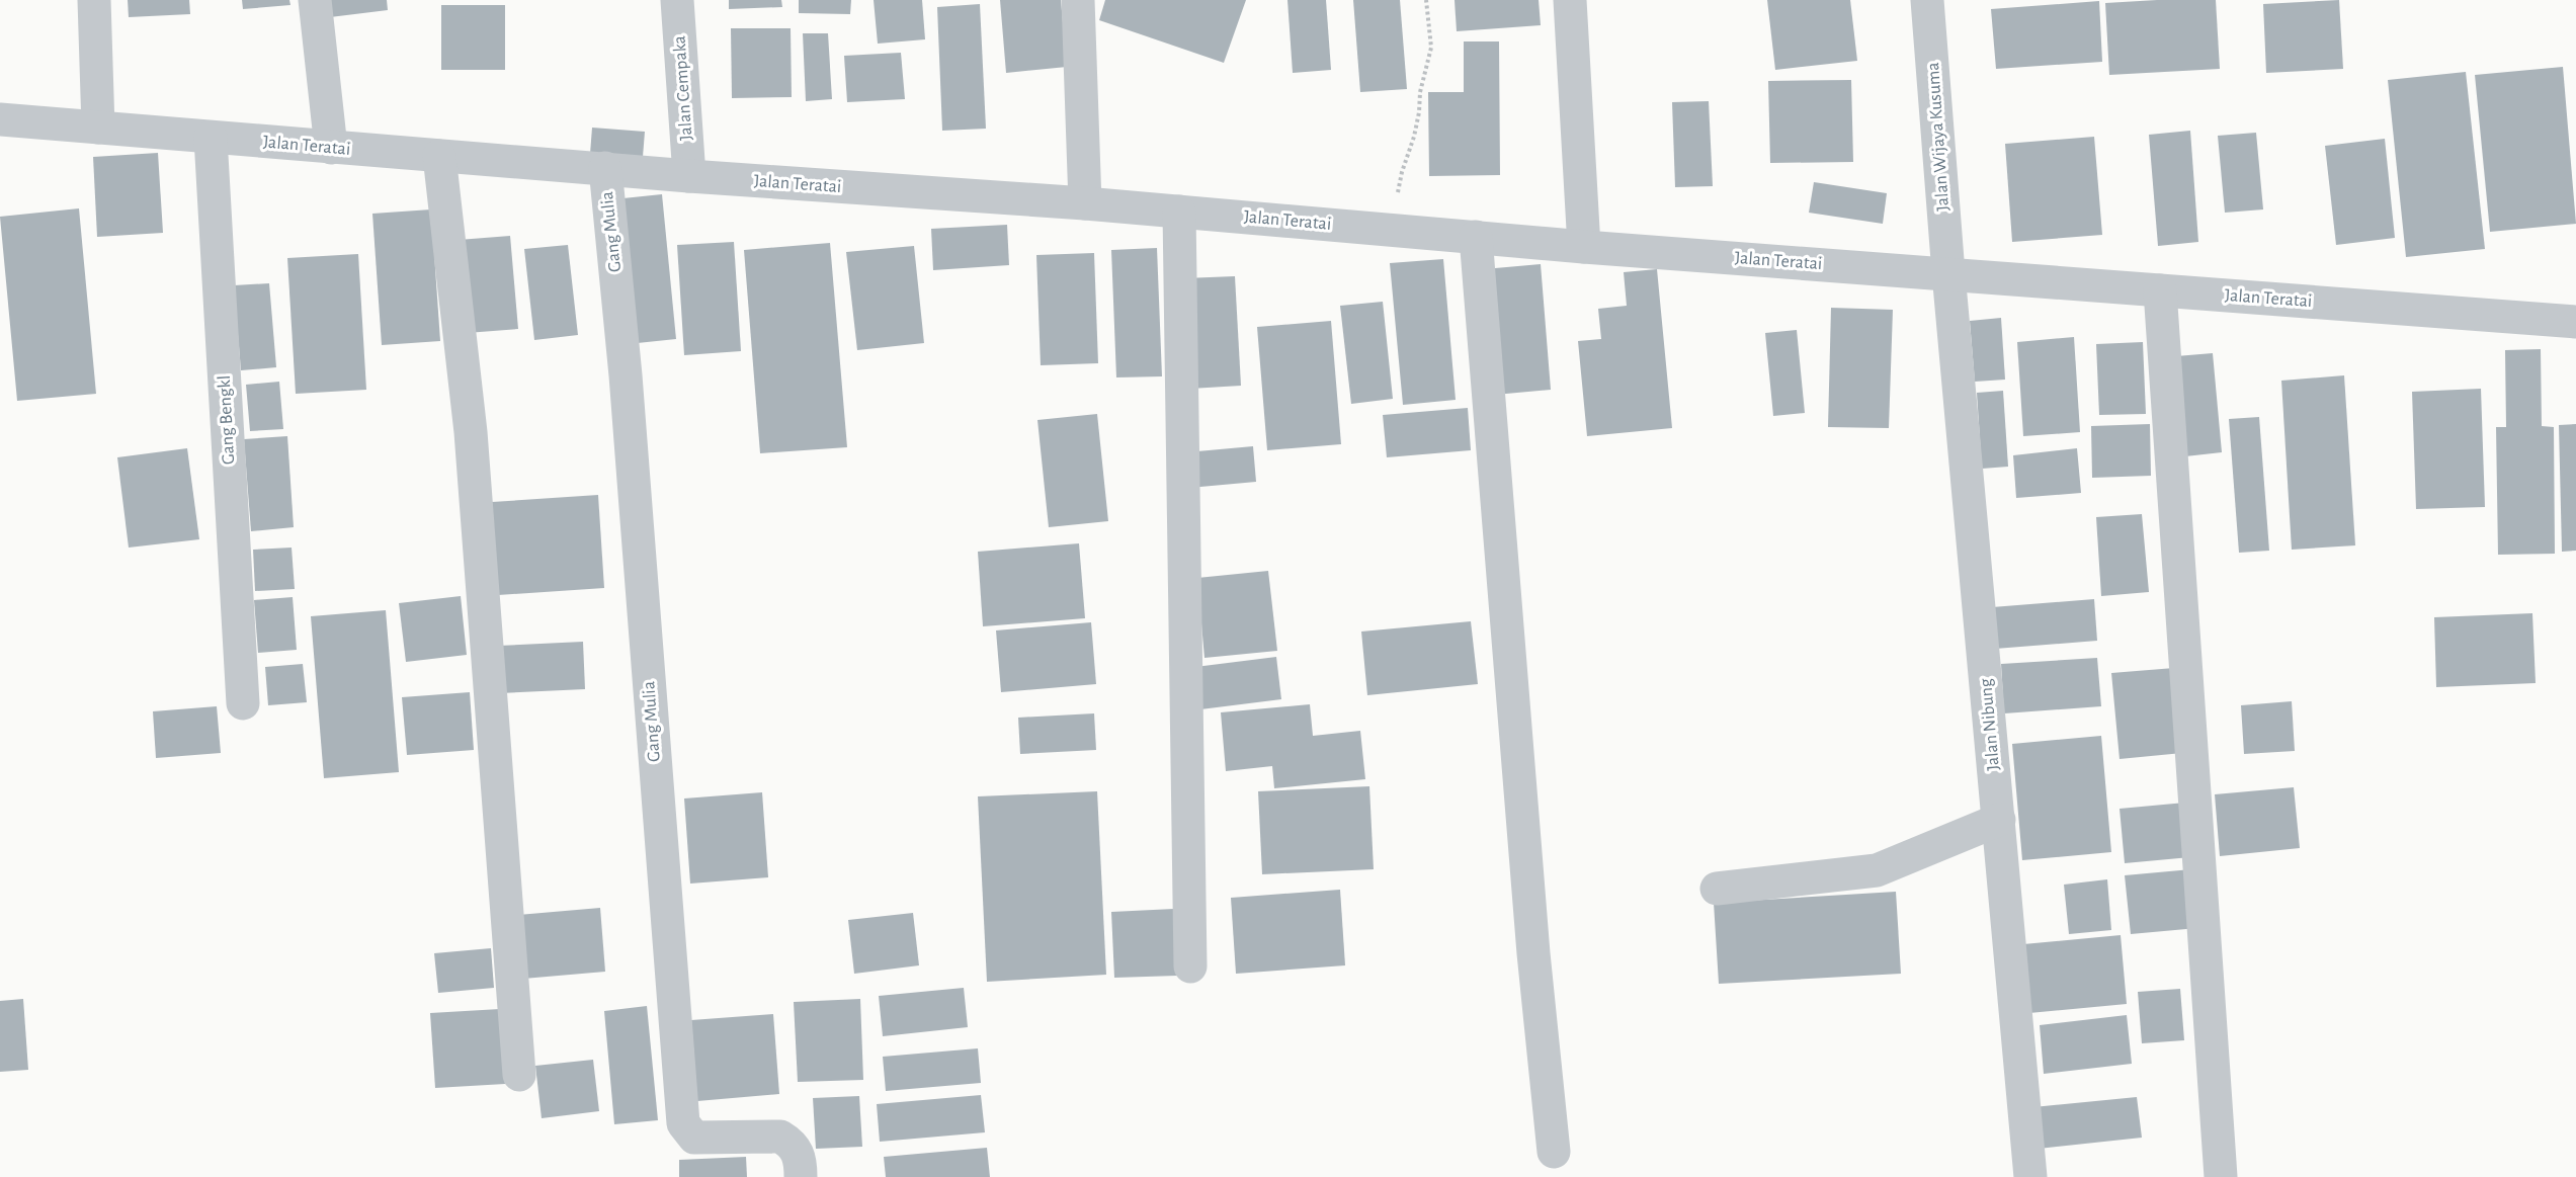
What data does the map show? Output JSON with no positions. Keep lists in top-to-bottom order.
{
  "streets": {
    "street": [
      "Jalan Cempaka",
      "Jalan Wijaya Kusuma",
      "Jalan Teratai",
      "Gang Mulia",
      "Gang Bengkl",
      "Jalan Nibung"
    ]
  },
  "crossings": [
    ["Jalan Cempaka", "Jalan Teratai"],
    ["Jalan Wijaya Kusuma", "Jalan Teratai"],
    ["Jalan Wijaya Kusuma", "Jalan Nibung"],
    ["Jalan Teratai", "Gang Mulia"],
    ["Jalan Teratai", "Gang Bengkl"],
    ["Jalan Teratai", "Jalan Nibung"]
  ]
}
